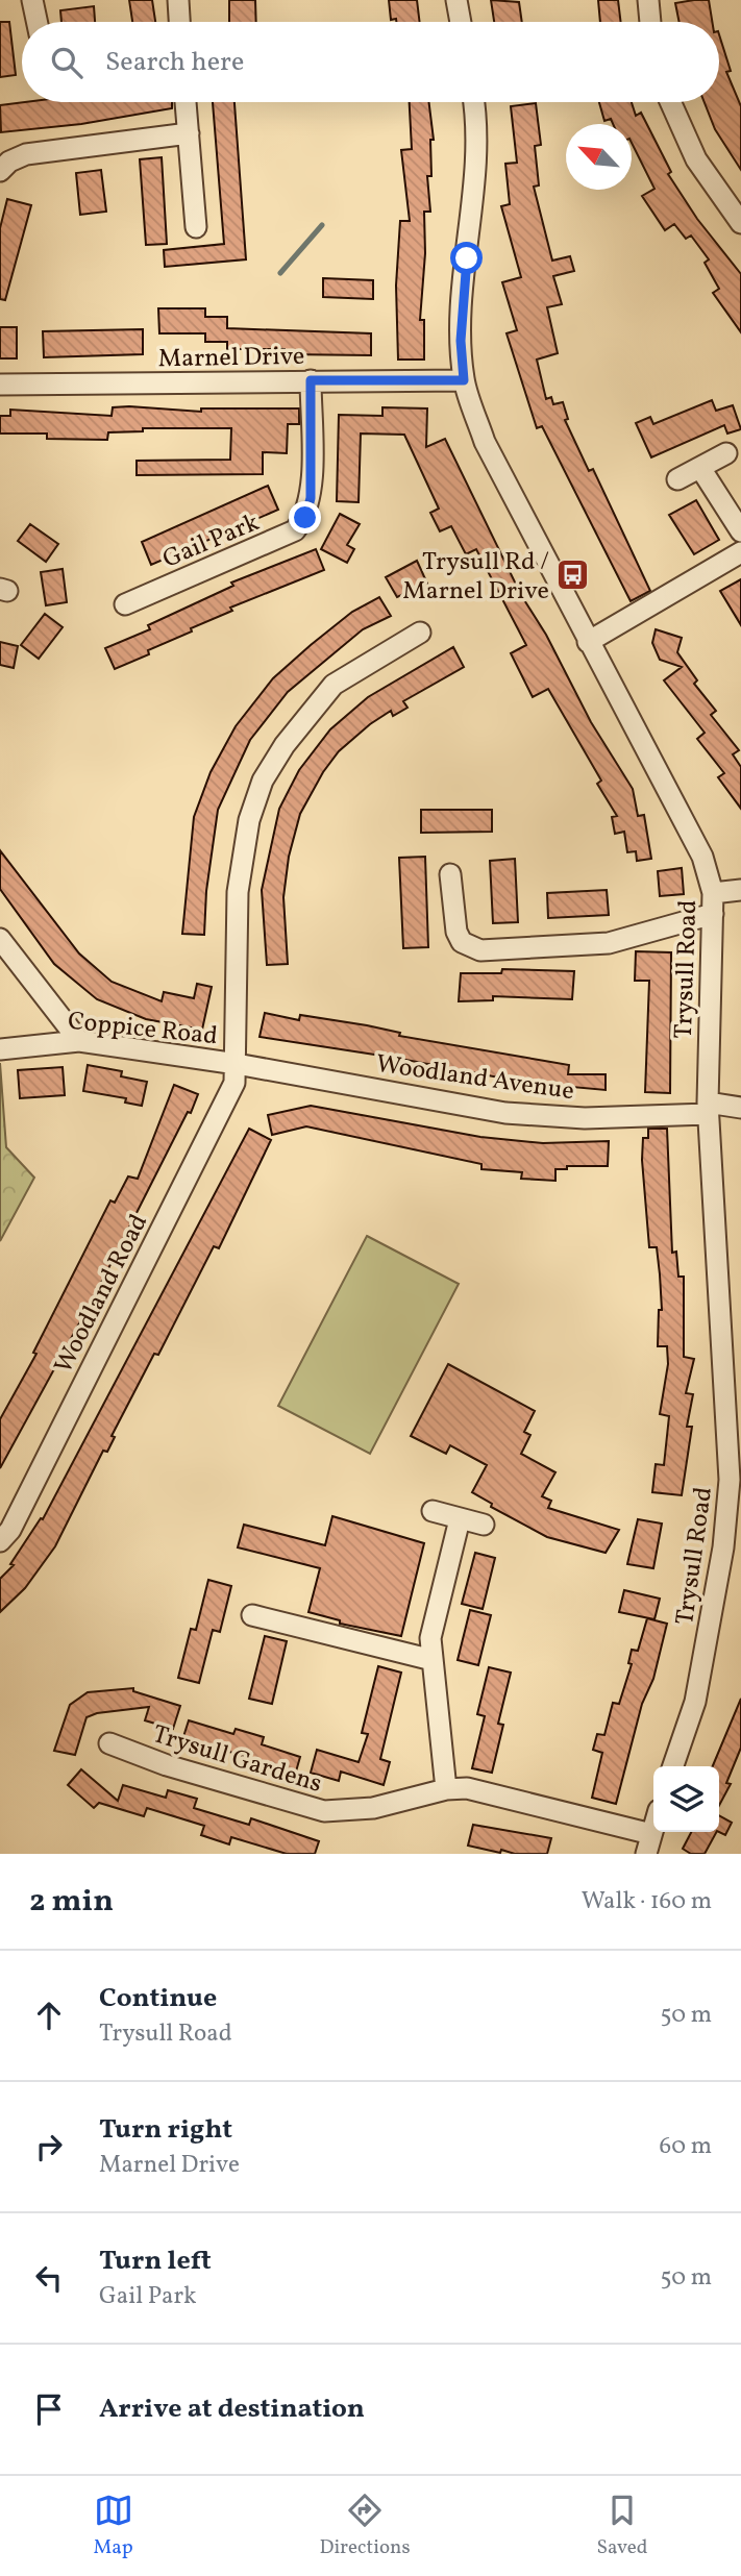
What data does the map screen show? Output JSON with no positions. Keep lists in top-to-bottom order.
{
  "streets": {
    "street": [
      "Marnel Drive",
      "Gail Park",
      "Trysull Road",
      "Coppice Road",
      "Woodland Avenue",
      "Woodland Road",
      "Trysull Gardens"
    ]
  },
  "crossings": [
    ["Marnel Drive", "Gail Park"],
    ["Marnel Drive", "Trysull Road"],
    ["Trysull Road", "Woodland Avenue"],
    ["Coppice Road", "Woodland Avenue"],
    ["Coppice Road", "Woodland Road"],
    ["Woodland Avenue", "Woodland Road"]
  ],
  "places": {
    "bus stop": ["Trysull Rd / Marnel Drive"]
  },
  "north": "top left",
  "page": {
    "search": "Search here",
    "heading": ["2 min", "Walk · 160 m"],
    "list": [
      ["Continue", "Trysull Road", "50 m"],
      ["Turn right", "Marnel Drive", "60 m"],
      ["Turn left", "Gail Park", "50 m"],
      "Arrive at destination"
    ],
    "nav": ["Map", "Directions", "Saved"]
  }
}
